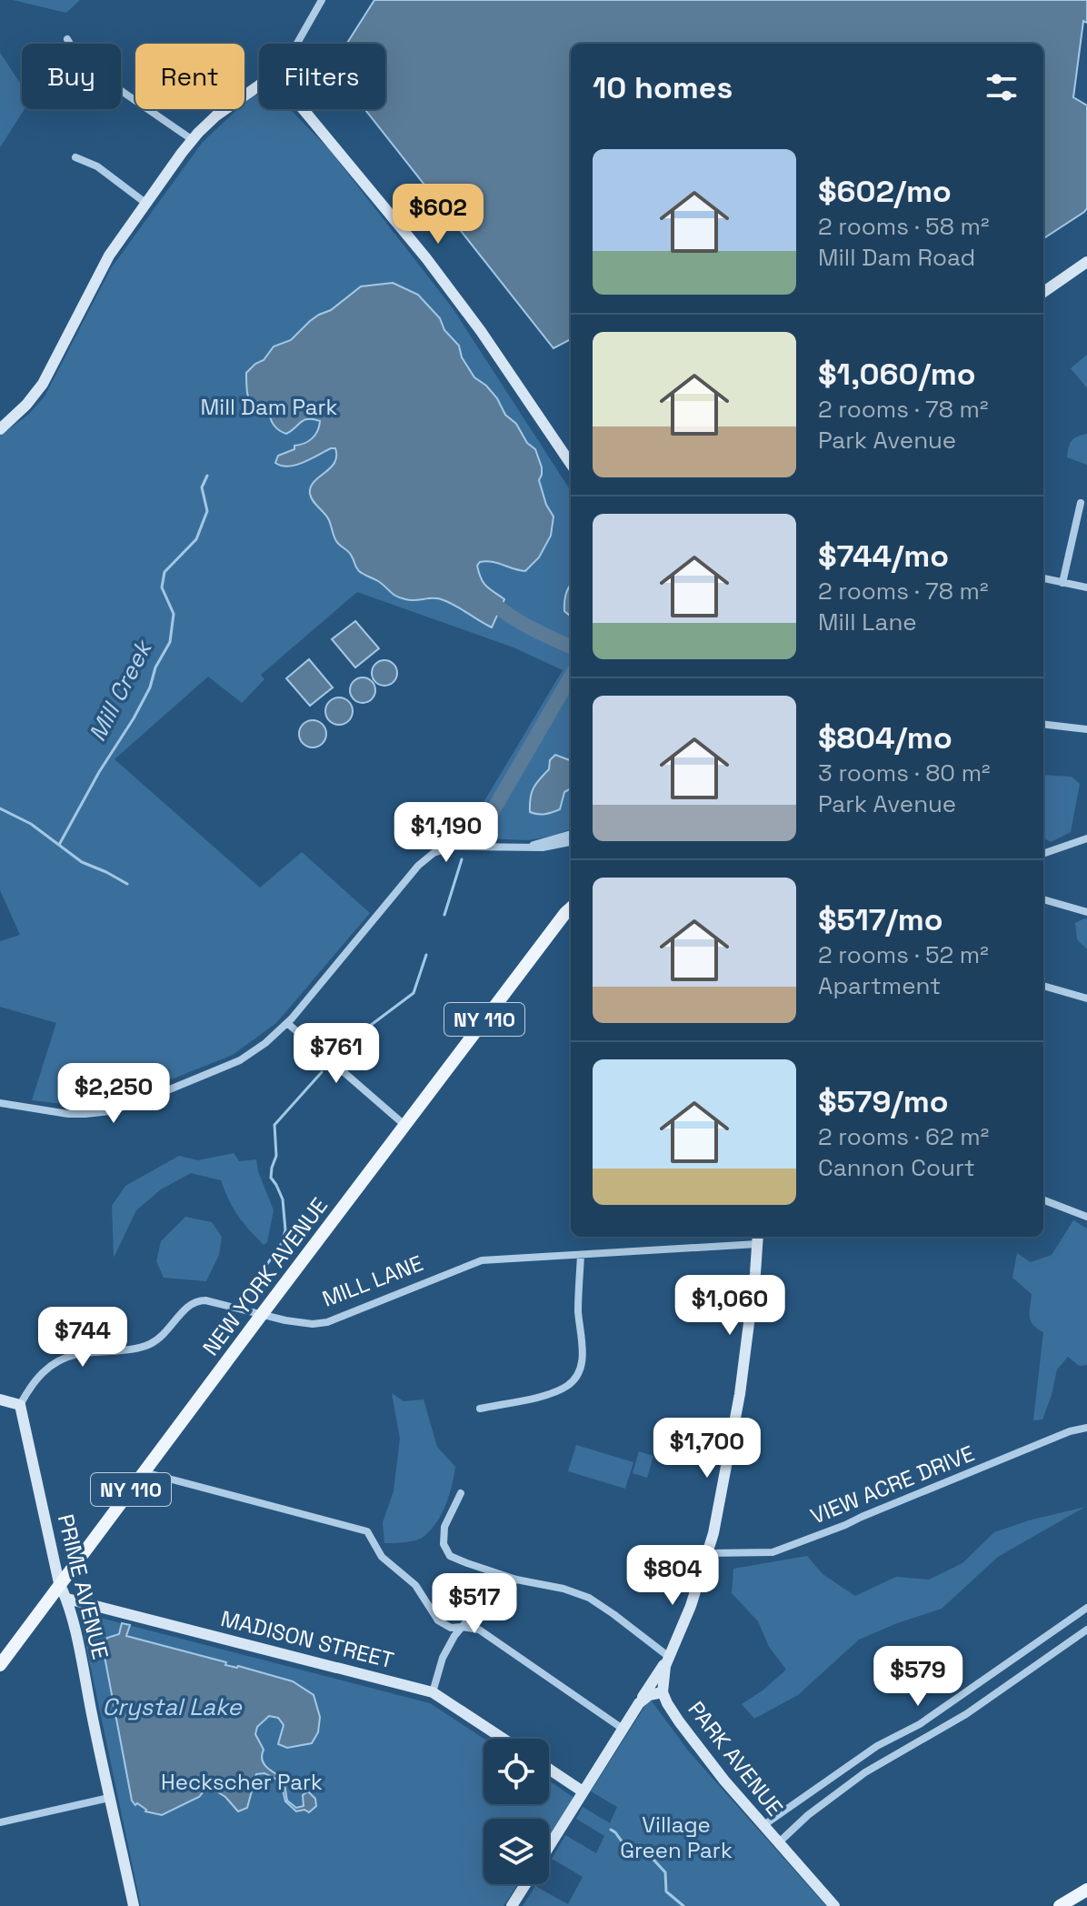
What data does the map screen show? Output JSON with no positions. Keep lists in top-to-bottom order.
{
  "streets": {
    "main road": ["NY 110", "NEW YORK AVENUE"],
    "street": [
      "MILL LANE",
      "VIEW ACRE DRIVE",
      "PRIME AVENUE",
      "MADISON STREET",
      "PARK AVENUE"
    ]
  },
  "crossings": [
    ["NEW YORK AVENUE", "MILL LANE"],
    ["NEW YORK AVENUE", "PRIME AVENUE"],
    ["MILL LANE", "PRIME AVENUE"],
    ["MILL LANE", "PARK AVENUE"],
    ["VIEW ACRE DRIVE", "PARK AVENUE"],
    ["PRIME AVENUE", "MADISON STREET"]
  ],
  "water": ["Mill Creek", "Crystal Lake"],
  "parks": ["Mill Dam Park", "Heckscher Park", "Village Green Park"],
  "page": {
    "chip": ["Buy", "Rent", "Filters"],
    "heading": "10 homes",
    "list": [
      {
        "name": "$602/mo",
        "note": "2 rooms · 58 m² · Mill Dam Road"
      },
      {
        "name": "$1,060/mo",
        "note": "2 rooms · 78 m² · Park Avenue"
      },
      {
        "name": "$744/mo",
        "note": "2 rooms · 78 m² · Mill Lane"
      },
      {
        "name": "$804/mo",
        "note": "3 rooms · 80 m² · Park Avenue"
      },
      {
        "name": "$517/mo",
        "note": "2 rooms · 52 m² · Apartment"
      },
      {
        "name": "$579/mo",
        "note": "2 rooms · 62 m² · Cannon Court"
      }
    ],
    "price": [
      "$602",
      "$1,190",
      "$761",
      "$2,250",
      "$1,060",
      "$744",
      "$1,700",
      "$804",
      "$517",
      "$579"
    ]
  }
}
